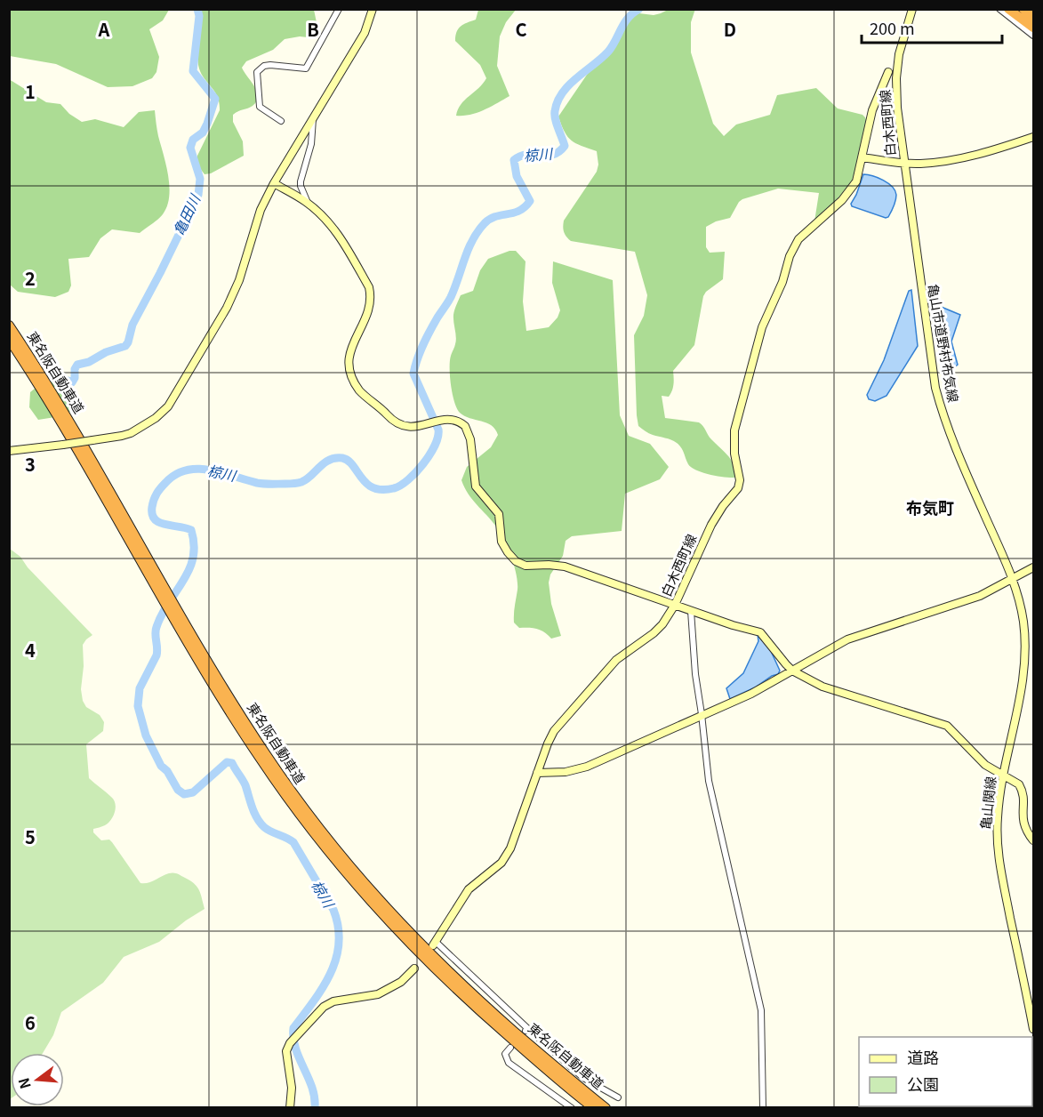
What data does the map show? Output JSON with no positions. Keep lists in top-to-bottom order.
{
  "streets": {
    "highway": ["東名阪自動車道"],
    "street": ["白木西町線", "亀山市道野村布気線", "亀山関線"]
  },
  "crossings": [
    ["白木西町線", "亀山市道野村布気線"],
    ["亀山市道野村布気線", "亀山関線"]
  ],
  "districts": ["布気町"],
  "water": ["椋川", "亀田川"],
  "legend": ["道路", "公園"],
  "scale_bar": "200 m",
  "north": "left",
  "grid": {
    "columns": [
      "A",
      "B",
      "C",
      "D"
    ],
    "rows": [
      "1",
      "2",
      "3",
      "4",
      "5",
      "6"
    ]
  }
}
